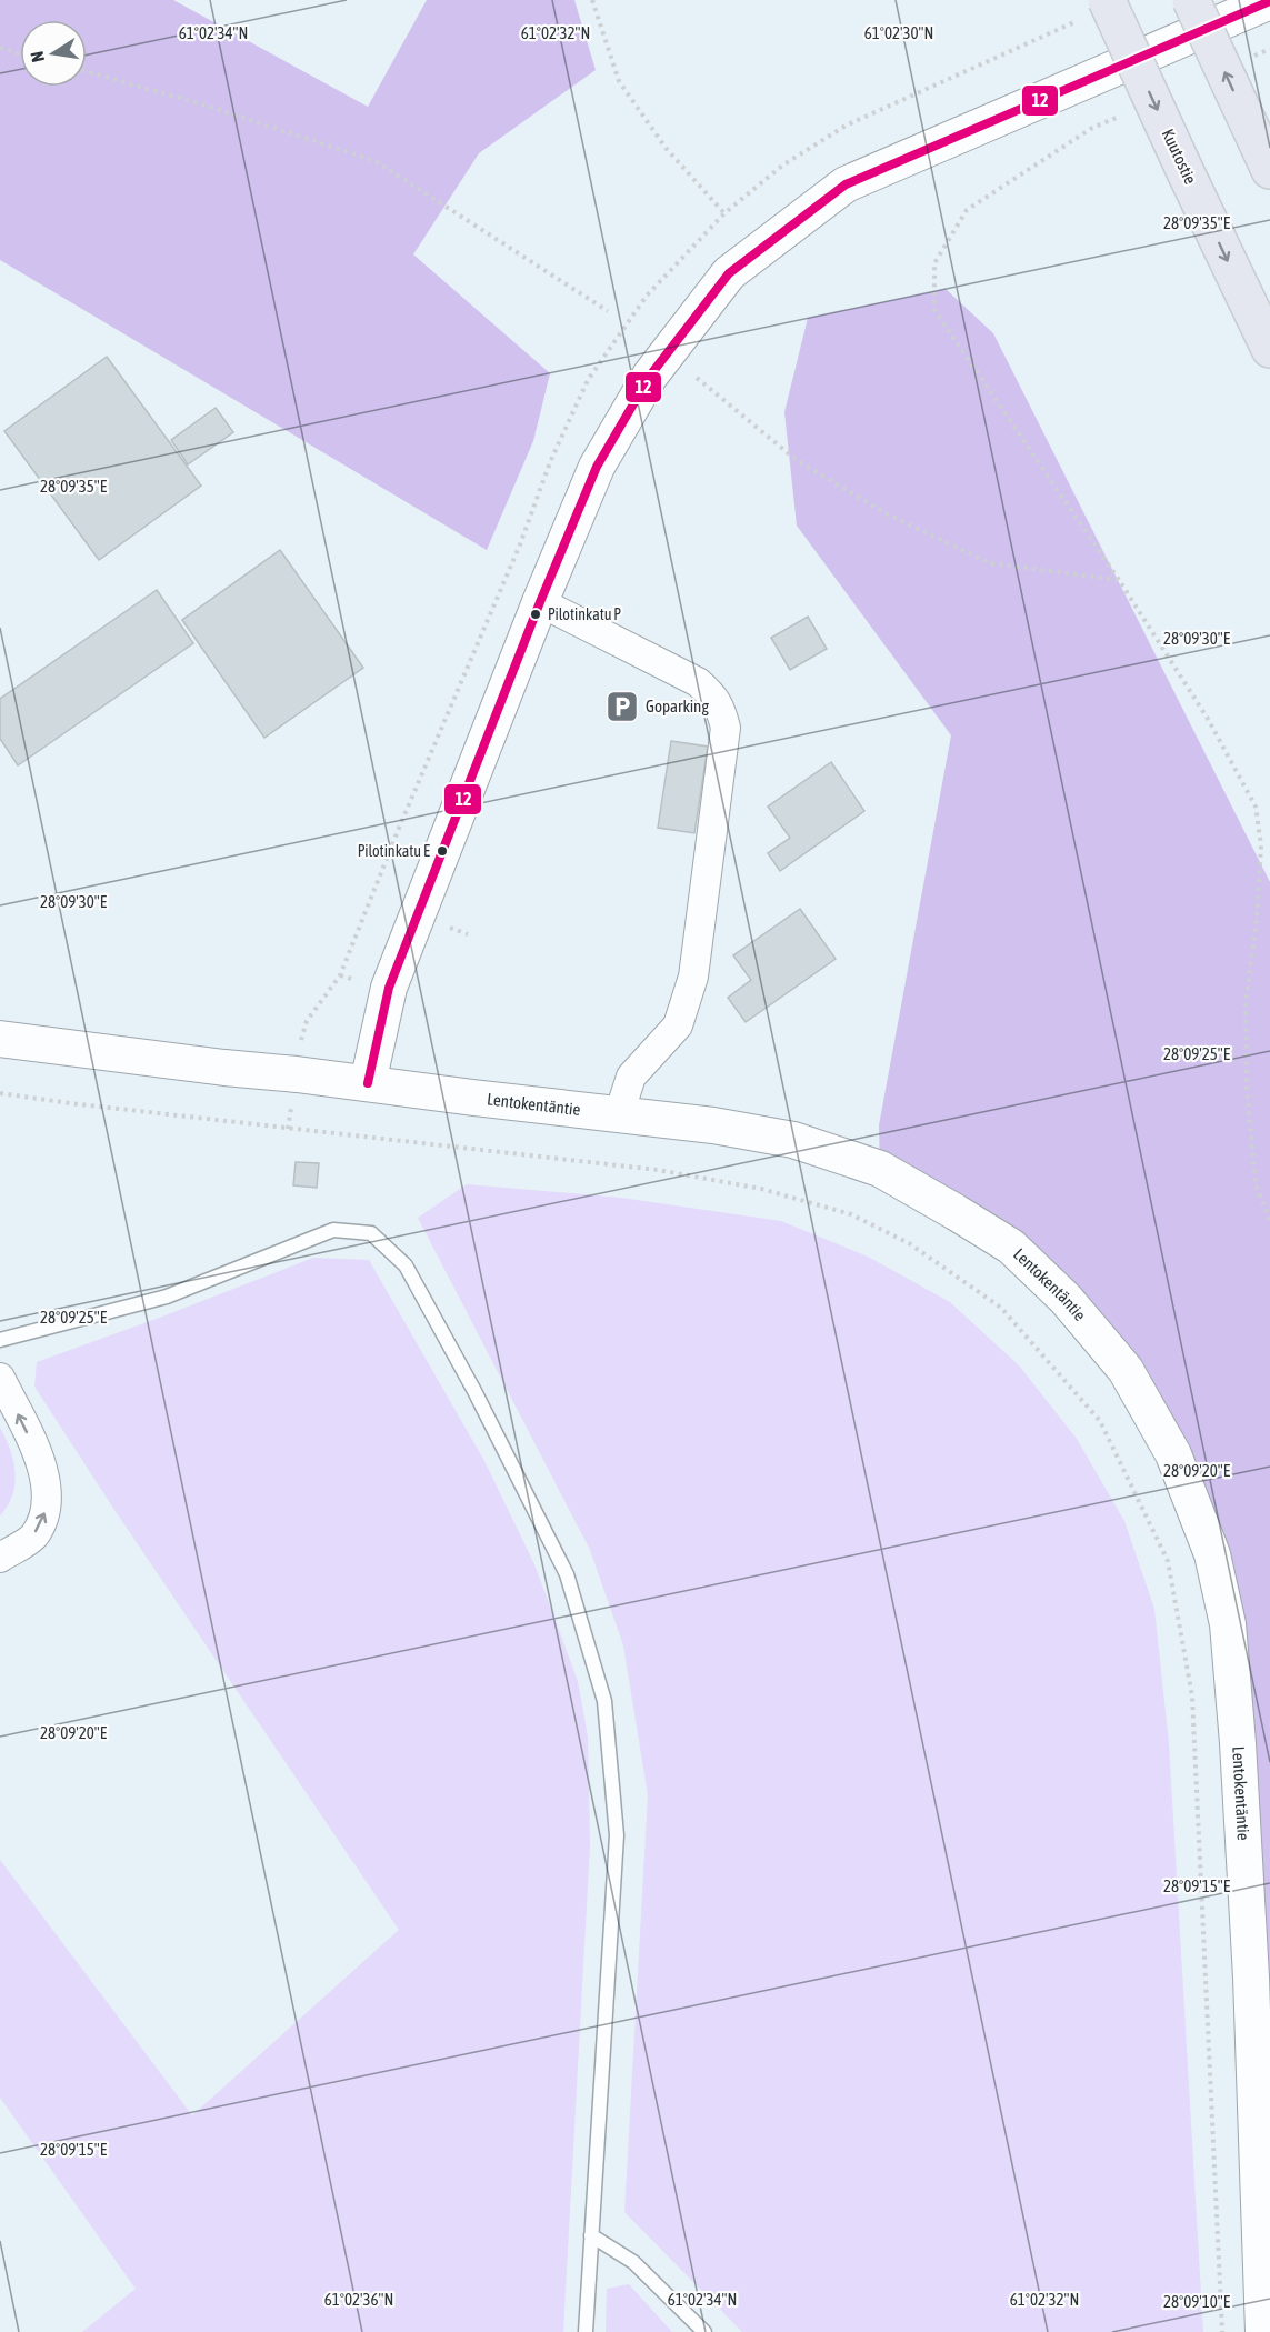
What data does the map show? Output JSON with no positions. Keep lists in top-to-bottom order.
{
  "streets": {
    "highway": ["Kuutostie"],
    "street": ["Lentokentäntie"]
  },
  "places": {
    "other": ["Pilotinkatu P", "Pilotinkatu E"],
    "parking": ["Goparking"]
  },
  "lines": ["transit line 12"],
  "north": "left",
  "coordinates": [
    "61°02'34\"N",
    "61°02'32\"N",
    "61°02'30\"N",
    "28°09'35\"E",
    "28°09'30\"E",
    "28°09'25\"E",
    "28°09'20\"E",
    "28°09'15\"E",
    "61°02'36\"N",
    "28°09'10\"E"
  ]
}
